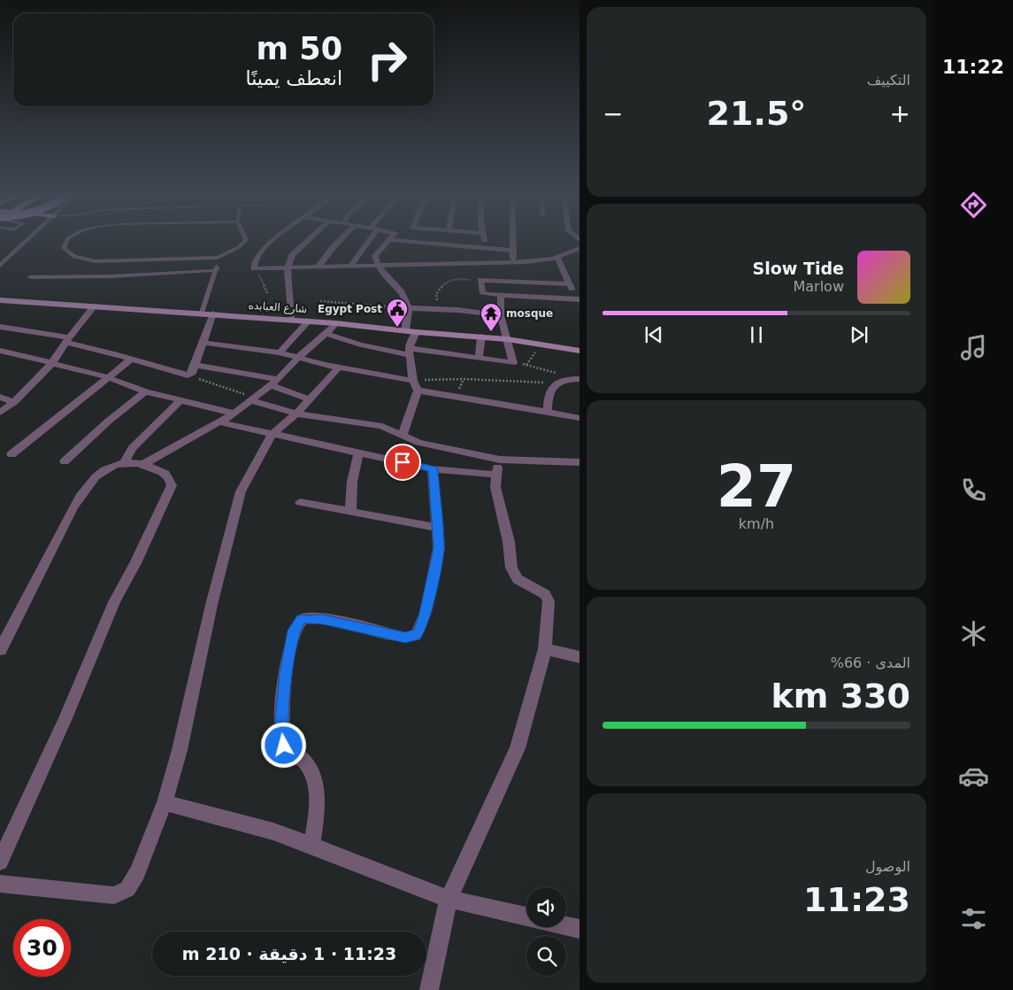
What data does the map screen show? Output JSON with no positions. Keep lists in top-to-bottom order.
{
  "streets": {
    "street": ["شارع العبابده"]
  },
  "places": {
    "public building": ["Egypt Post"],
    "temple": ["mosque"]
  },
  "page": {
    "tabs": "11:22",
    "tile": [
      "التكييف",
      ["27", "km/h"],
      ["المدى · 66%", "330 km"],
      ["الوصول", "11:23"]
    ],
    "turn": ["50 m", "انعطف يمينًا"],
    "heat": ["−", "21.5°", "+"],
    "song": ["Slow Tide", "Marlow"],
    "limit": "30",
    "trip": "11:23 · 1 دقيقة · 210 m"
  }
}
